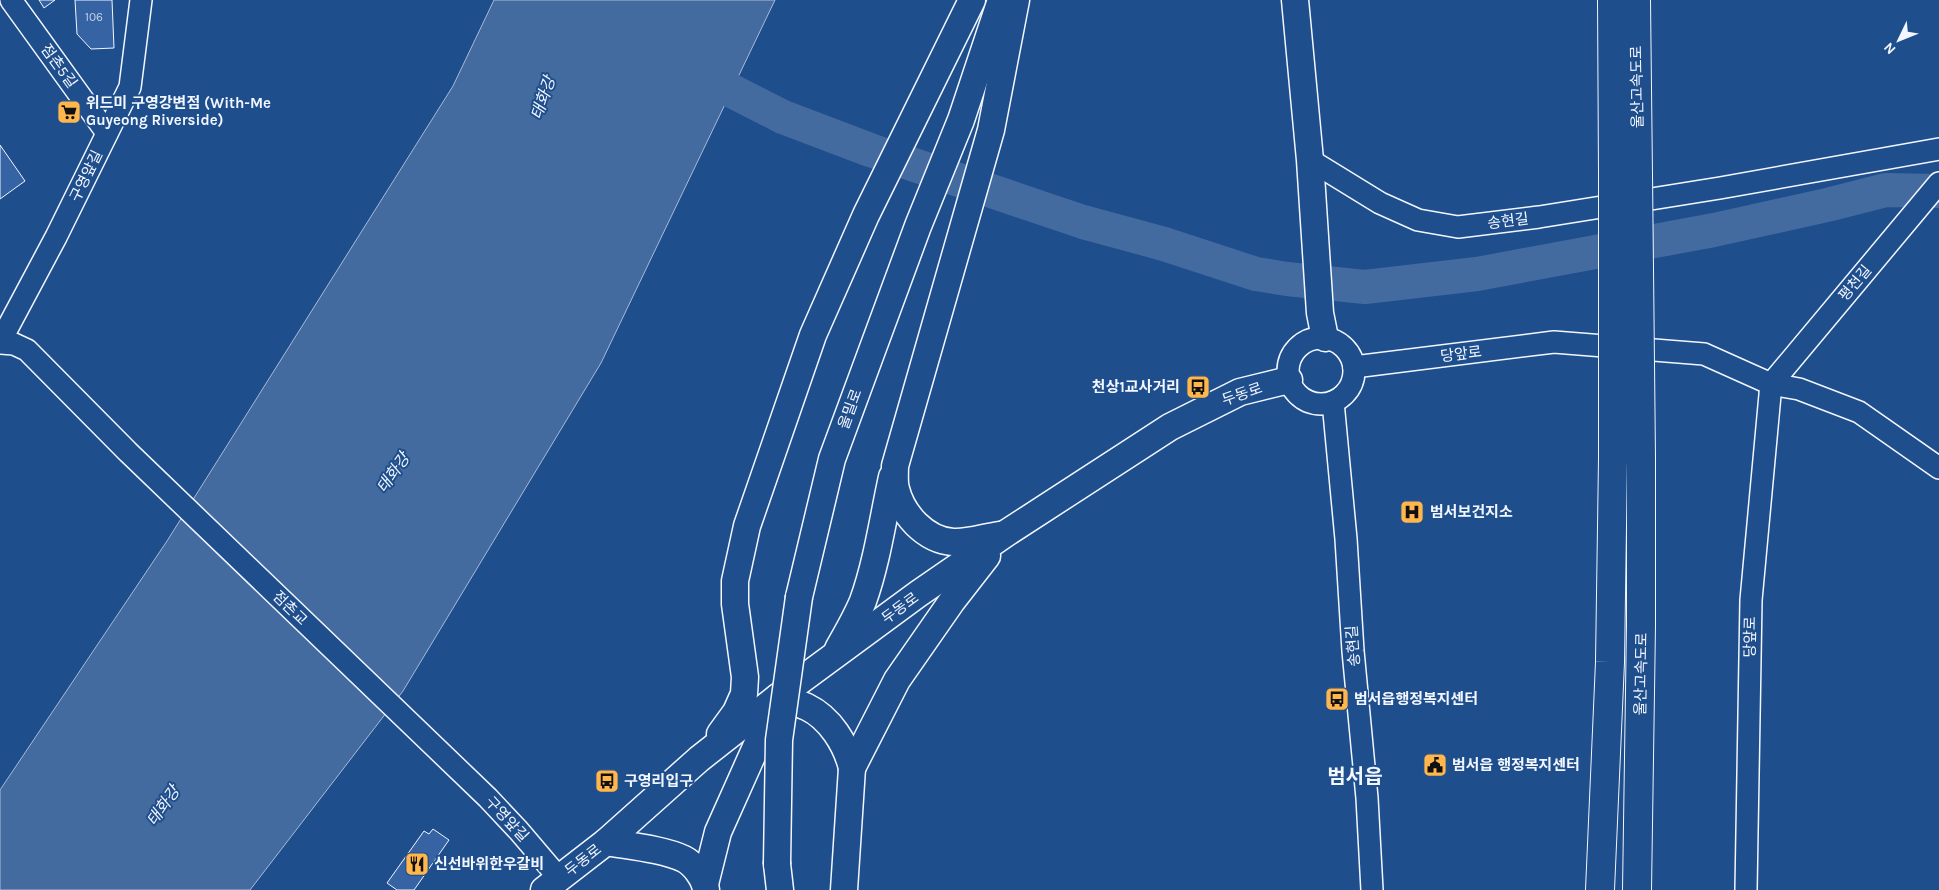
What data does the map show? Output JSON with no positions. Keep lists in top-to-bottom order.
{
  "streets": {
    "highway": ["울산고속도로"],
    "main road": ["두동로", "울밀로"],
    "street": [
      "점촌5길",
      "구영앞길",
      "송현길",
      "평천길",
      "당앞로",
      "점촌교"
    ]
  },
  "crossings": [
    ["점촌5길", "구영앞길"],
    ["구영앞길", "두동로"],
    ["구영앞길", "점촌교"],
    ["송현길", "당앞로"],
    ["송현길", "두동로"],
    ["평천길", "당앞로"],
    ["당앞로", "두동로"]
  ],
  "districts": ["범서읍"],
  "water": ["태화강"],
  "places": {
    "supermarket": ["위드미 구영강변점 (With-Me Guyeong Riverside)"],
    "bus stop": ["천상1교사거리", "범서읍행정복지센터", "구영리입구"],
    "hospital": ["범서보건지소"],
    "public building": ["범서읍 행정복지센터"],
    "restaurant": ["신선바위한우갈비"]
  },
  "house_numbers": ["106"],
  "north": "bottom left"
}
